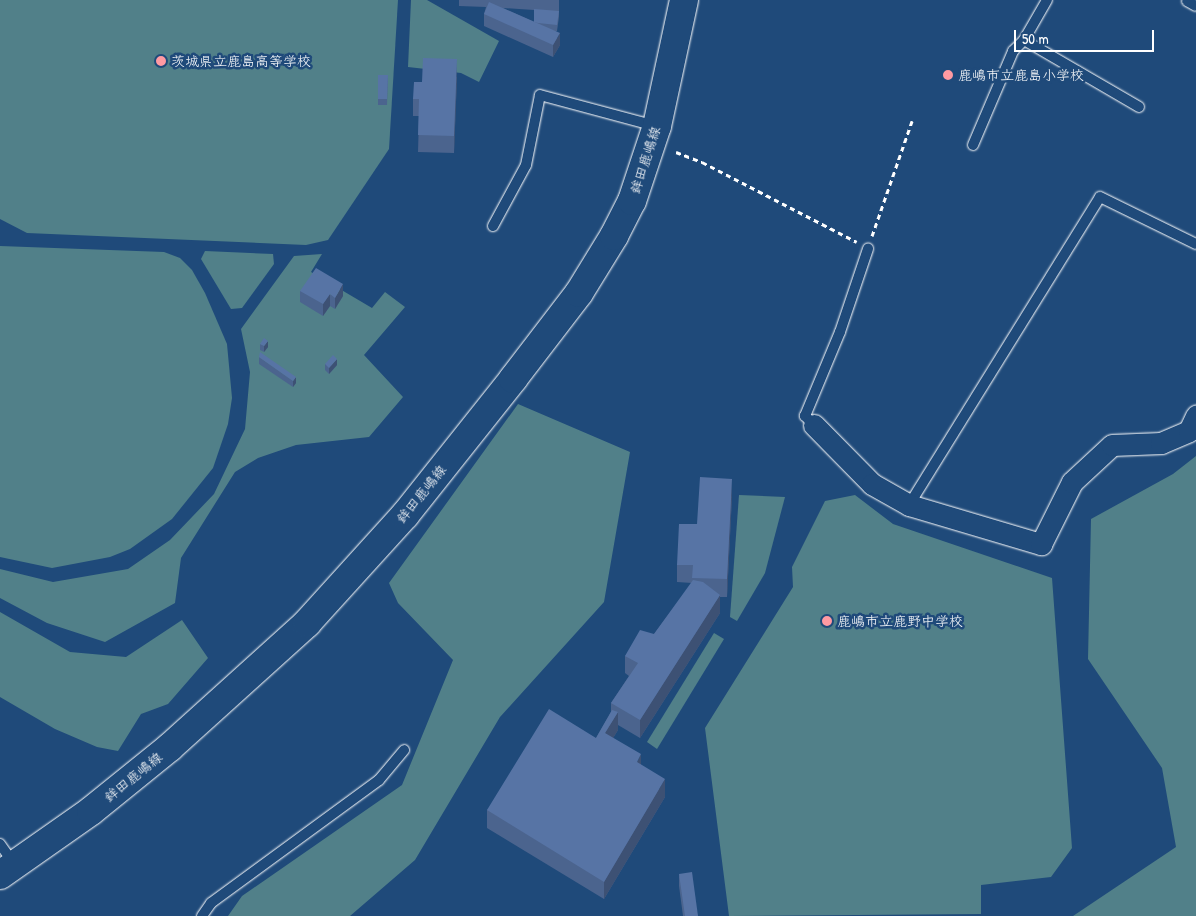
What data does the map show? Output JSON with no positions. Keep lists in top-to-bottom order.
{
  "streets": {
    "main road": ["鉾田鹿嶋線"]
  },
  "places": ["茨城県立鹿島高等学校", "鹿嶋市立鹿島小学校", "鹿嶋市立鹿野中学校"],
  "scale_bar": "50 m"
}
